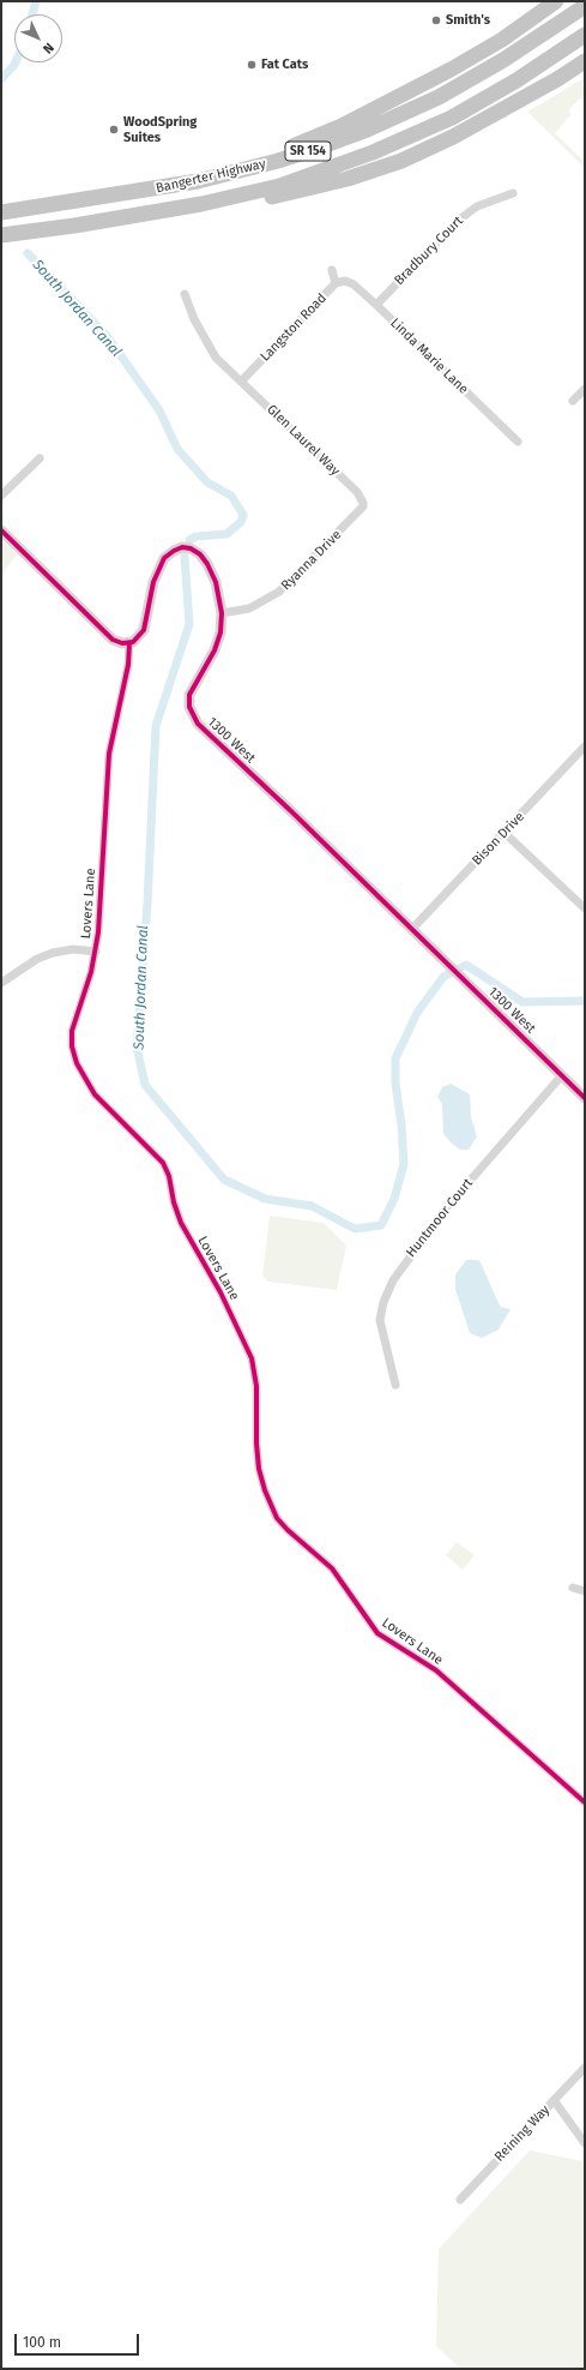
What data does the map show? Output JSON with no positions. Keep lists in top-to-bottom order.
{
  "streets": {
    "highway": ["SR 154", "Bangerter Highway"],
    "street": [
      "Bradbury Court",
      "Langston Road",
      "Linda Marie Lane",
      "Glen Laurel Way",
      "Ryanna Drive",
      "1300 West",
      "Bison Drive",
      "Lovers Lane",
      "Huntmoor Court",
      "Reining Way"
    ]
  },
  "crossings": [
    ["Bradbury Court", "Linda Marie Lane"],
    ["Langston Road", "Linda Marie Lane"],
    ["Langston Road", "Glen Laurel Way"],
    ["Glen Laurel Way", "Ryanna Drive"],
    ["Ryanna Drive", "1300 West"],
    ["1300 West", "Bison Drive"],
    ["1300 West", "Lovers Lane"],
    ["1300 West", "Huntmoor Court"]
  ],
  "water": ["South Jordan Canal"],
  "places": ["Smith's", "Fat Cats", "WoodSpring Suites"],
  "scale_bar": "100 m",
  "north": "bottom right"
}
